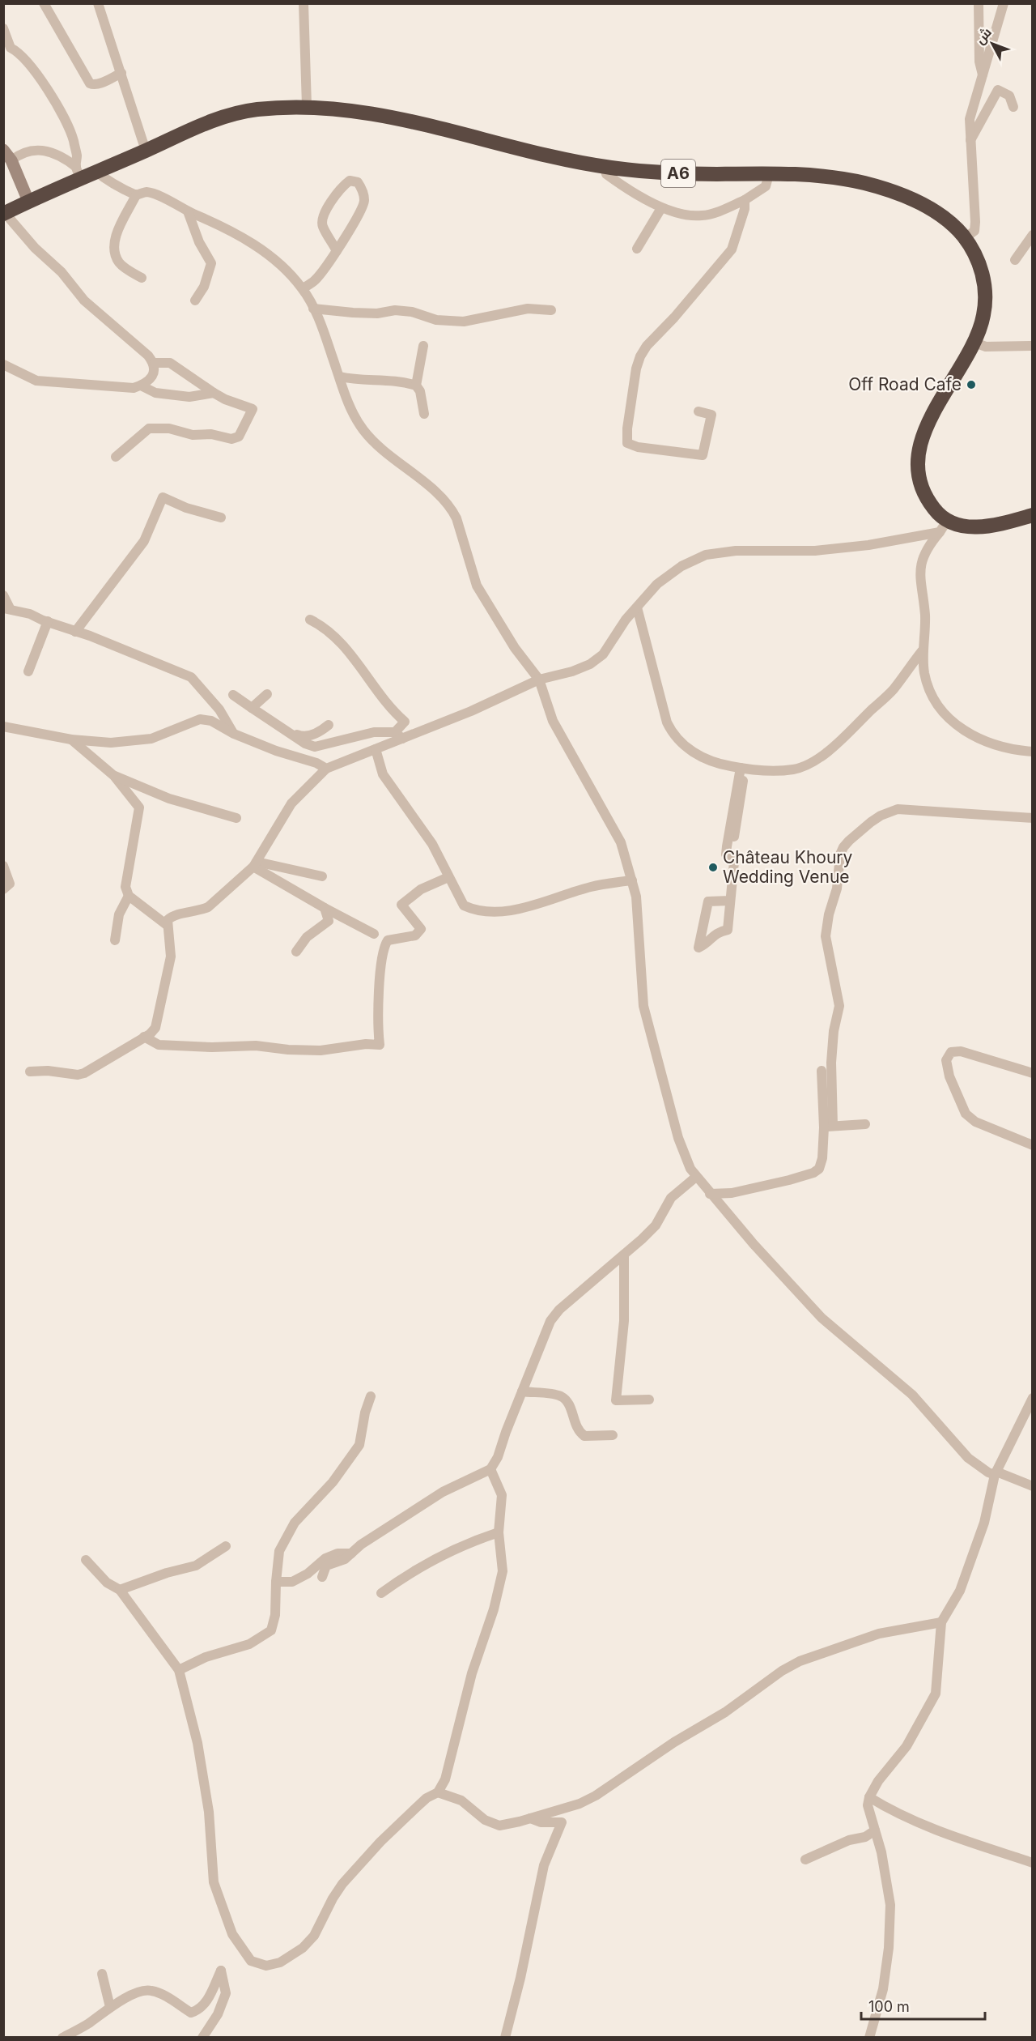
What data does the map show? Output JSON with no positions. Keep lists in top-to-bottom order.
{
  "streets": {
    "highway": ["A6"]
  },
  "places": ["Off Road Cafe", "Château Khoury Wedding Venue"],
  "scale_bar": "100 m",
  "north": "top left"
}
